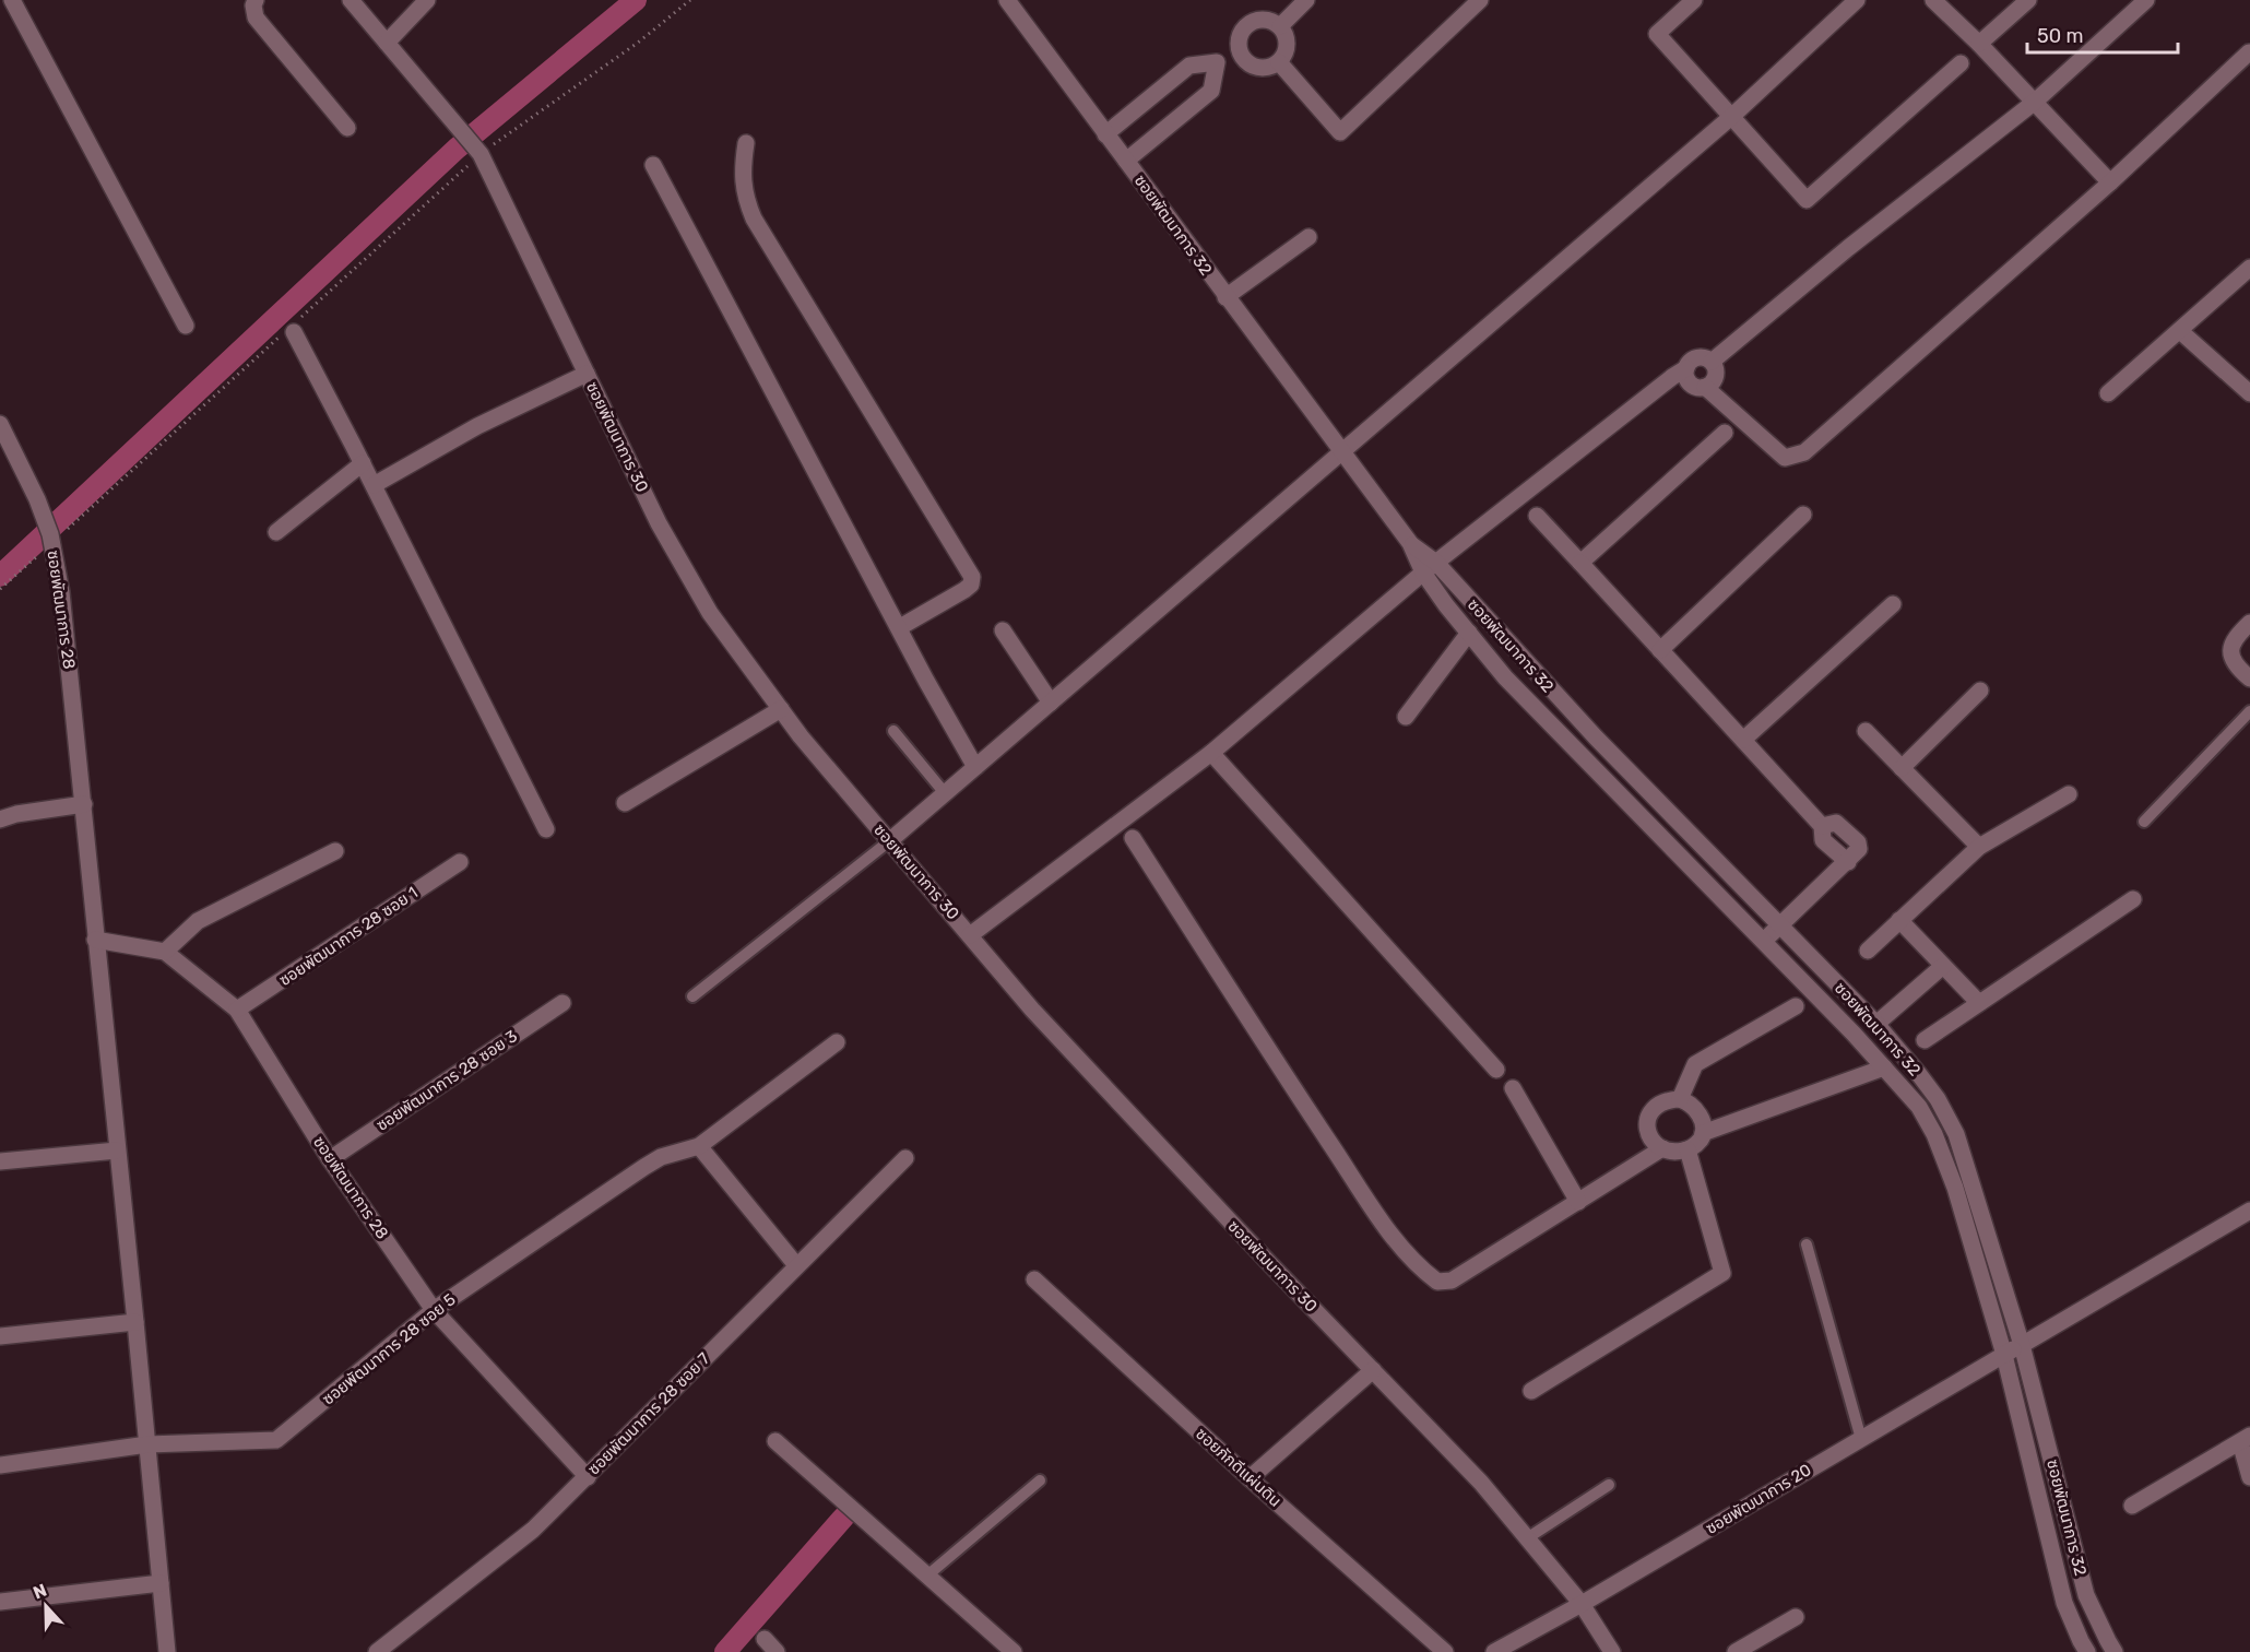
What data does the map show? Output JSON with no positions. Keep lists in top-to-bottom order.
{
  "streets": {
    "street": [
      "ซอยพัฒนาการ 32",
      "ซอยพัฒนาการ 30",
      "ซอยพัฒนาการ 28",
      "ซอยพัฒนาการ 28 ซอย 1",
      "ซอยพัฒนาการ 28 ซอย 3",
      "ซอยพัฒนาการ 28 ซอย 5",
      "ซอยพัฒนาการ 28 ซอย 7",
      "ซอยภักดีแผ่นดิน",
      "ซอยพัฒนาการ 20"
    ]
  },
  "crossings": [
    ["ซอยพัฒนาการ 32", "ซอยพัฒนาการ 20"],
    ["ซอยพัฒนาการ 30", "ซอยพัฒนาการ 20"],
    ["ซอยพัฒนาการ 28", "ซอยพัฒนาการ 28 ซอย 1"],
    ["ซอยพัฒนาการ 28", "ซอยพัฒนาการ 28 ซอย 3"],
    ["ซอยพัฒนาการ 28", "ซอยพัฒนาการ 28 ซอย 5"],
    ["ซอยพัฒนาการ 28", "ซอยพัฒนาการ 28 ซอย 7"]
  ],
  "scale_bar": "50 m",
  "north": "top"
}
